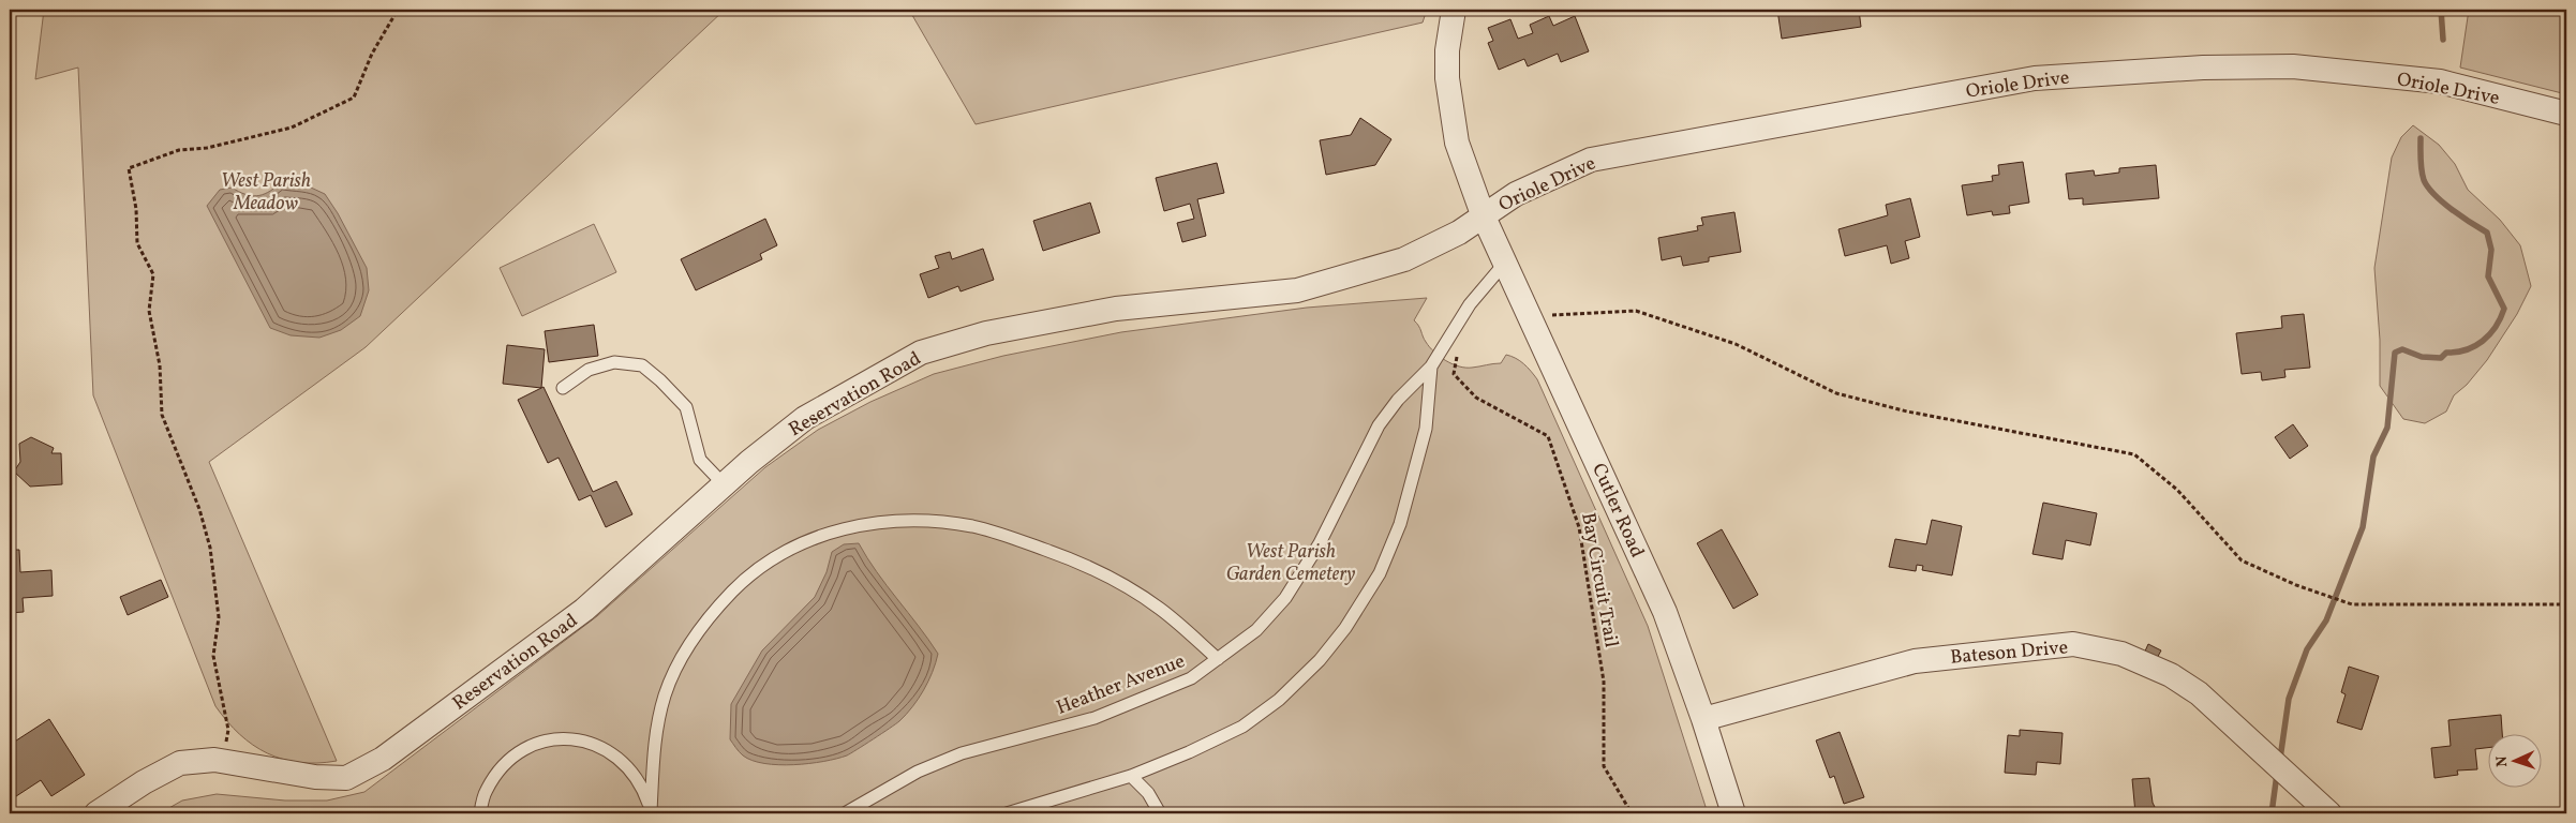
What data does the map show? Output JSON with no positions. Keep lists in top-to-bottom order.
{
  "streets": {
    "street": [
      "Oriole Drive",
      "Reservation Road",
      "Cutler Road",
      "Bateson Drive"
    ],
    "lane": ["Heather Avenue"],
    "path": ["Bay Circuit Trail"]
  },
  "crossings": [
    ["Oriole Drive", "Reservation Road"],
    ["Oriole Drive", "Cutler Road"],
    ["Reservation Road", "Cutler Road"],
    ["Cutler Road", "Bateson Drive"]
  ],
  "parks": ["West Parish Meadow", "West Parish Garden Cemetery"],
  "north": "left"
}
